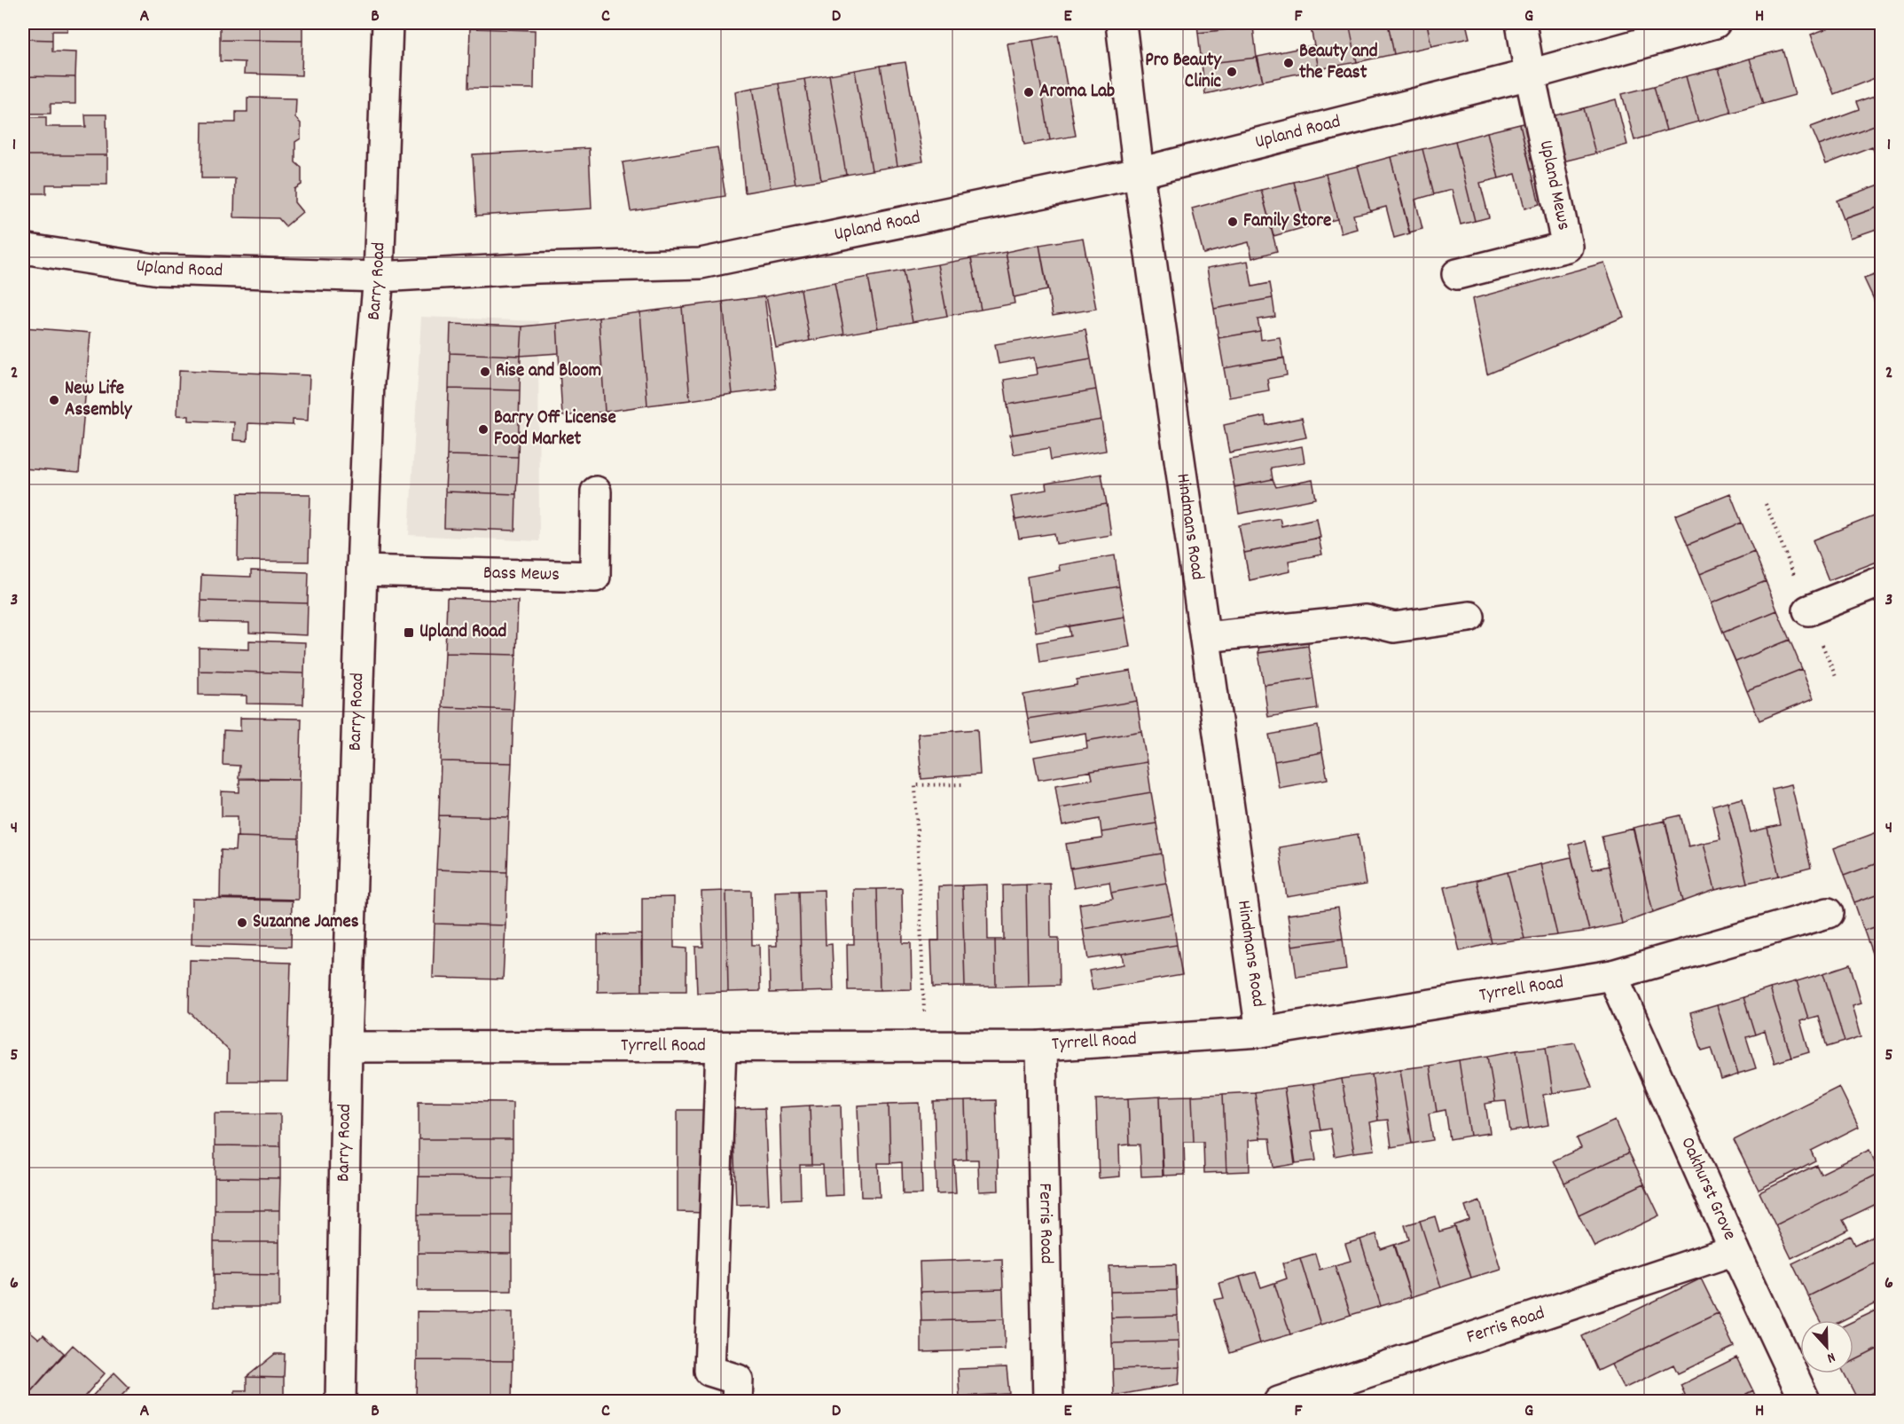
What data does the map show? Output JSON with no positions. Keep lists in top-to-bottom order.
{
  "streets": {
    "street": [
      "Upland Road",
      "Upland Mews",
      "Barry Road",
      "Hindmans Road",
      "Bass Mews",
      "Tyrrell Road",
      "Oakhurst Grove",
      "Ferris Road"
    ]
  },
  "crossings": [
    ["Upland Road", "Upland Mews"],
    ["Upland Road", "Barry Road"],
    ["Upland Road", "Hindmans Road"],
    ["Barry Road", "Bass Mews"],
    ["Barry Road", "Tyrrell Road"],
    ["Hindmans Road", "Tyrrell Road"],
    ["Tyrrell Road", "Oakhurst Grove"],
    ["Tyrrell Road", "Ferris Road"],
    ["Oakhurst Grove", "Ferris Road"]
  ],
  "places": {
    "other": [
      "Beauty and the Feast",
      "Pro Beauty Clinic",
      "Aroma Lab",
      "Family Store",
      "Rise and Bloom",
      "New Life Assembly",
      "Barry Off License Food Market",
      "Suzanne James"
    ],
    "transit": ["Upland Road"]
  },
  "north": "bottom",
  "grid": {
    "columns": [
      "A",
      "B",
      "C",
      "D",
      "E",
      "F",
      "G",
      "H"
    ],
    "rows": [
      "1",
      "2",
      "3",
      "4",
      "5",
      "6"
    ]
  }
}
